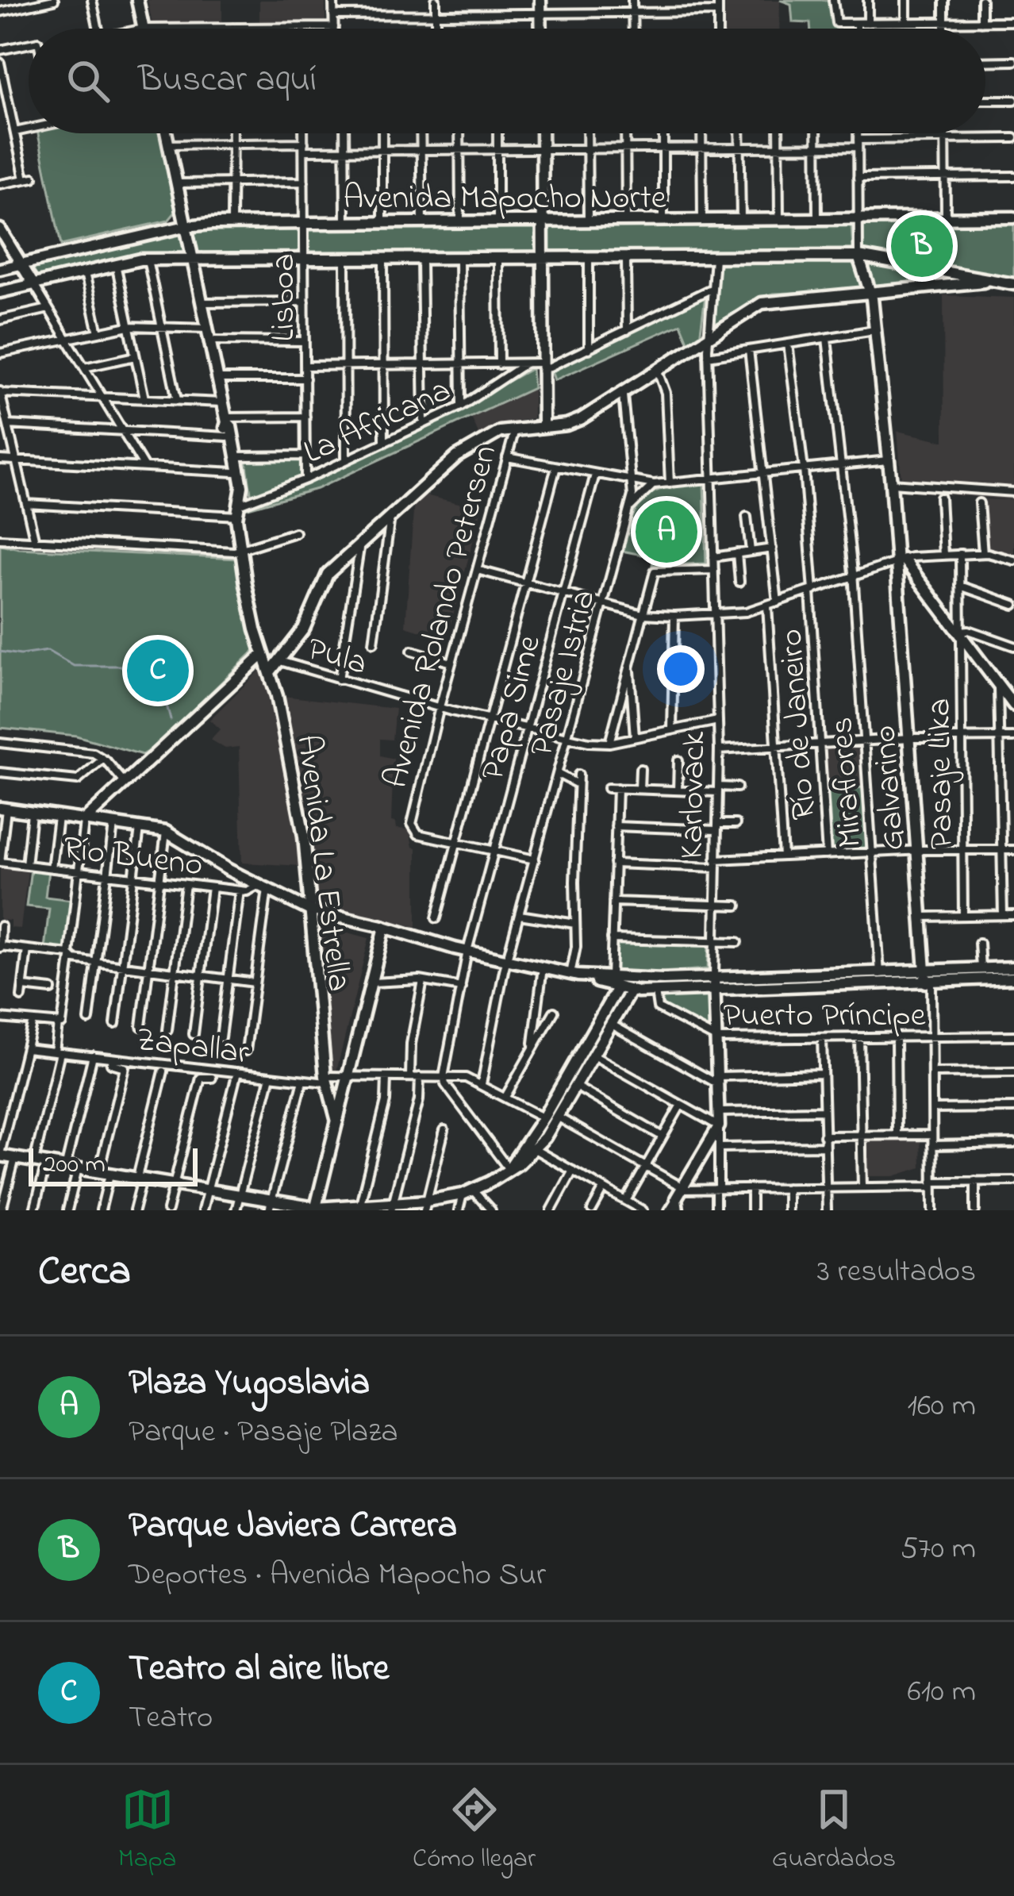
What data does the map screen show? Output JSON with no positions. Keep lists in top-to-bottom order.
{
  "streets": {
    "main road": [
      "Avenida Mapocho Norte",
      "Avenida Rolando Petersen",
      "Galvarino",
      "Karlovack",
      "Avenida La Estrella"
    ],
    "street": [
      "Lisboa",
      "La Africana",
      "Pula",
      "Pasaje Istria",
      "Papa Sime",
      "Río de Janeiro",
      "Pasaje Lika",
      "Miraflores",
      "Río Bueno",
      "Puerto Príncipe",
      "Zapallar"
    ]
  },
  "crossings": [
    ["Avenida Mapocho Norte", "Lisboa"],
    ["Avenida Mapocho Norte", "Avenida Rolando Petersen"],
    ["Avenida Mapocho Norte", "Avenida La Estrella"],
    ["Lisboa", "La Africana"],
    ["La Africana", "Avenida La Estrella"],
    ["Avenida Rolando Petersen", "Pula"],
    ["Pula", "Pasaje Istria"],
    ["Pula", "Papa Sime"],
    ["Pula", "Karlovack"],
    ["Pasaje Istria", "Zapallar"],
    ["Papa Sime", "Zapallar"],
    ["Karlovack", "Puerto Príncipe"],
    ["Avenida La Estrella", "Zapallar"]
  ],
  "scale_bar": "200 m",
  "page": {
    "search": "Buscar aquí",
    "pins": ["B", "A", "C"],
    "scale": "200 m",
    "heading": ["Cerca", "3 resultados"],
    "list": [
      {
        "mark": "A",
        "name": "Plaza Yugoslavia",
        "note": "Parque · Pasaje Plaza",
        "value": "160 m"
      },
      {
        "mark": "B",
        "name": "Parque Javiera Carrera",
        "note": "Deportes · Avenida Mapocho Sur",
        "value": "570 m"
      },
      {
        "mark": "C",
        "name": "Teatro al aire libre",
        "note": "Teatro",
        "value": "610 m"
      }
    ],
    "nav": ["Mapa", "Cómo llegar", "Guardados"]
  }
}
